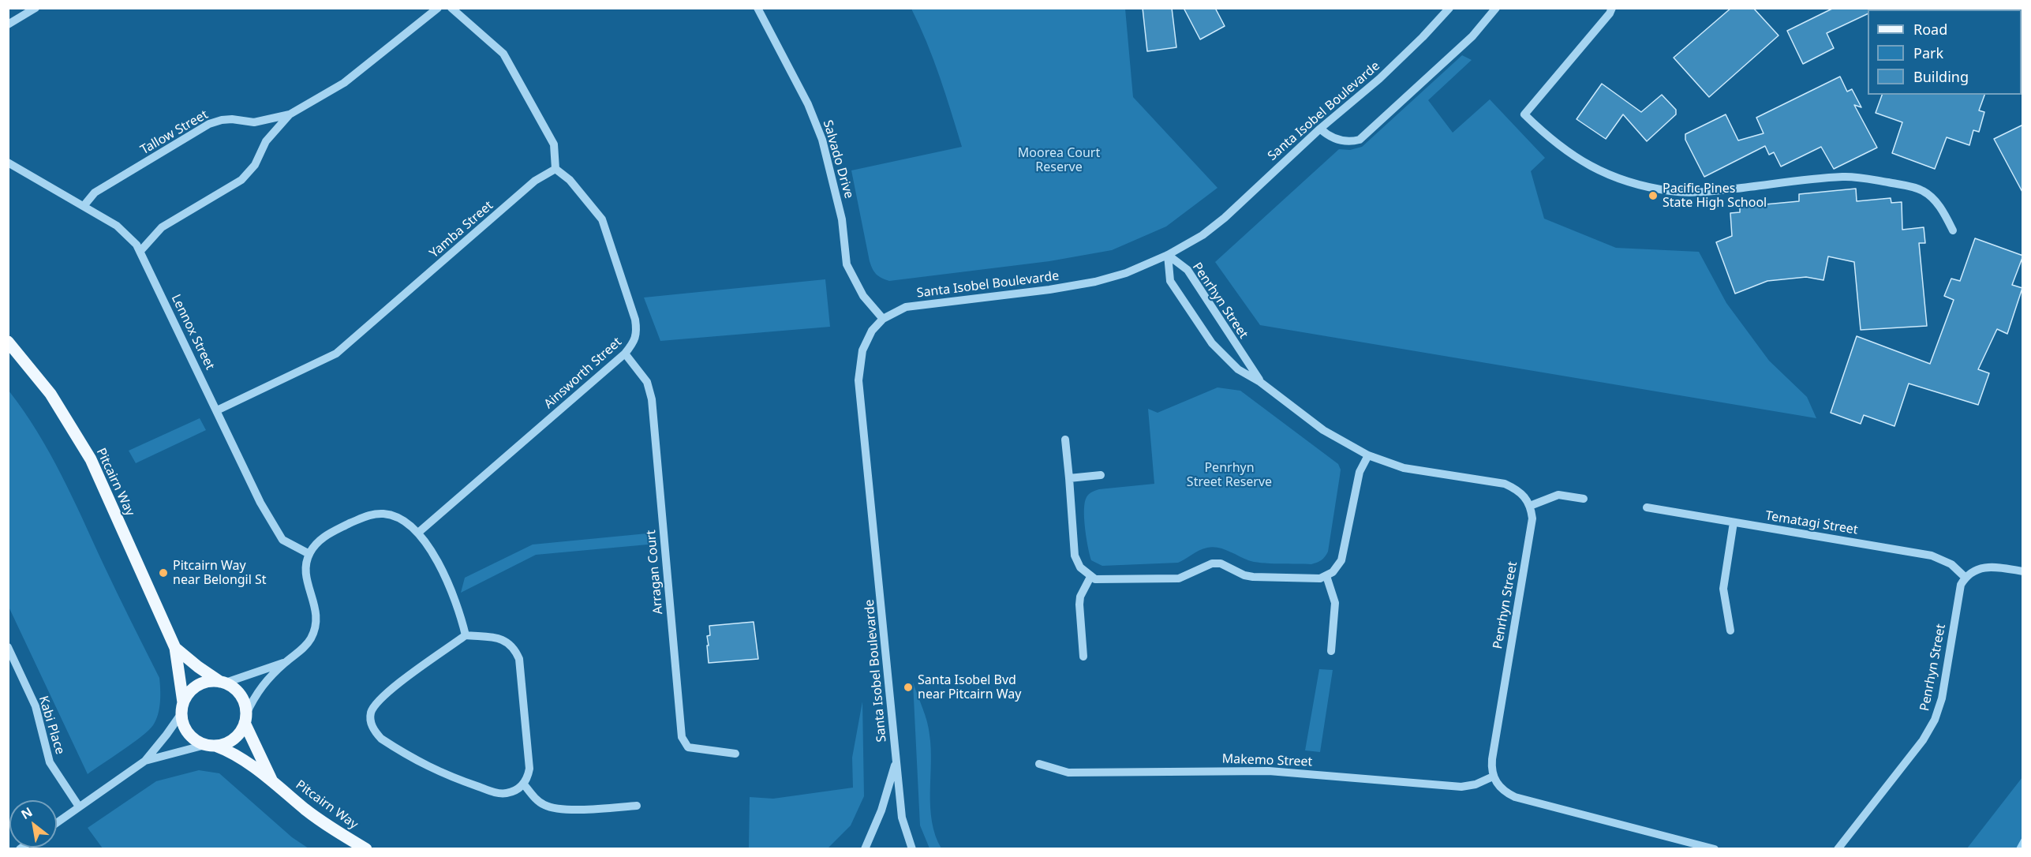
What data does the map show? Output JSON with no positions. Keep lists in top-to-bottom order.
{
  "streets": {
    "main road": ["Pitcairn Way"],
    "street": [
      "Santa Isobel Boulevarde",
      "Tallow Street",
      "Salvado Drive",
      "Yamba Street",
      "Penrhyn Street",
      "Lennox Street",
      "Ainsworth Street",
      "Tematagi Street",
      "Arragan Court",
      "Kabi Place",
      "Makemo Street"
    ]
  },
  "crossings": [
    ["Santa Isobel Boulevarde", "Salvado Drive"],
    ["Santa Isobel Boulevarde", "Penrhyn Street"],
    ["Tallow Street", "Lennox Street"],
    ["Yamba Street", "Lennox Street"],
    ["Yamba Street", "Ainsworth Street"],
    ["Penrhyn Street", "Tematagi Street"],
    ["Penrhyn Street", "Makemo Street"],
    ["Ainsworth Street", "Arragan Court"]
  ],
  "parks": ["Moorea Court Reserve", "Penrhyn Street Reserve"],
  "places": ["Pacific Pines State High School", "Pitcairn Way near Belongil St", "Santa Isobel Bvd near Pitcairn Way"],
  "legend": ["Road", "Park", "Building"],
  "north": "top left"
}
